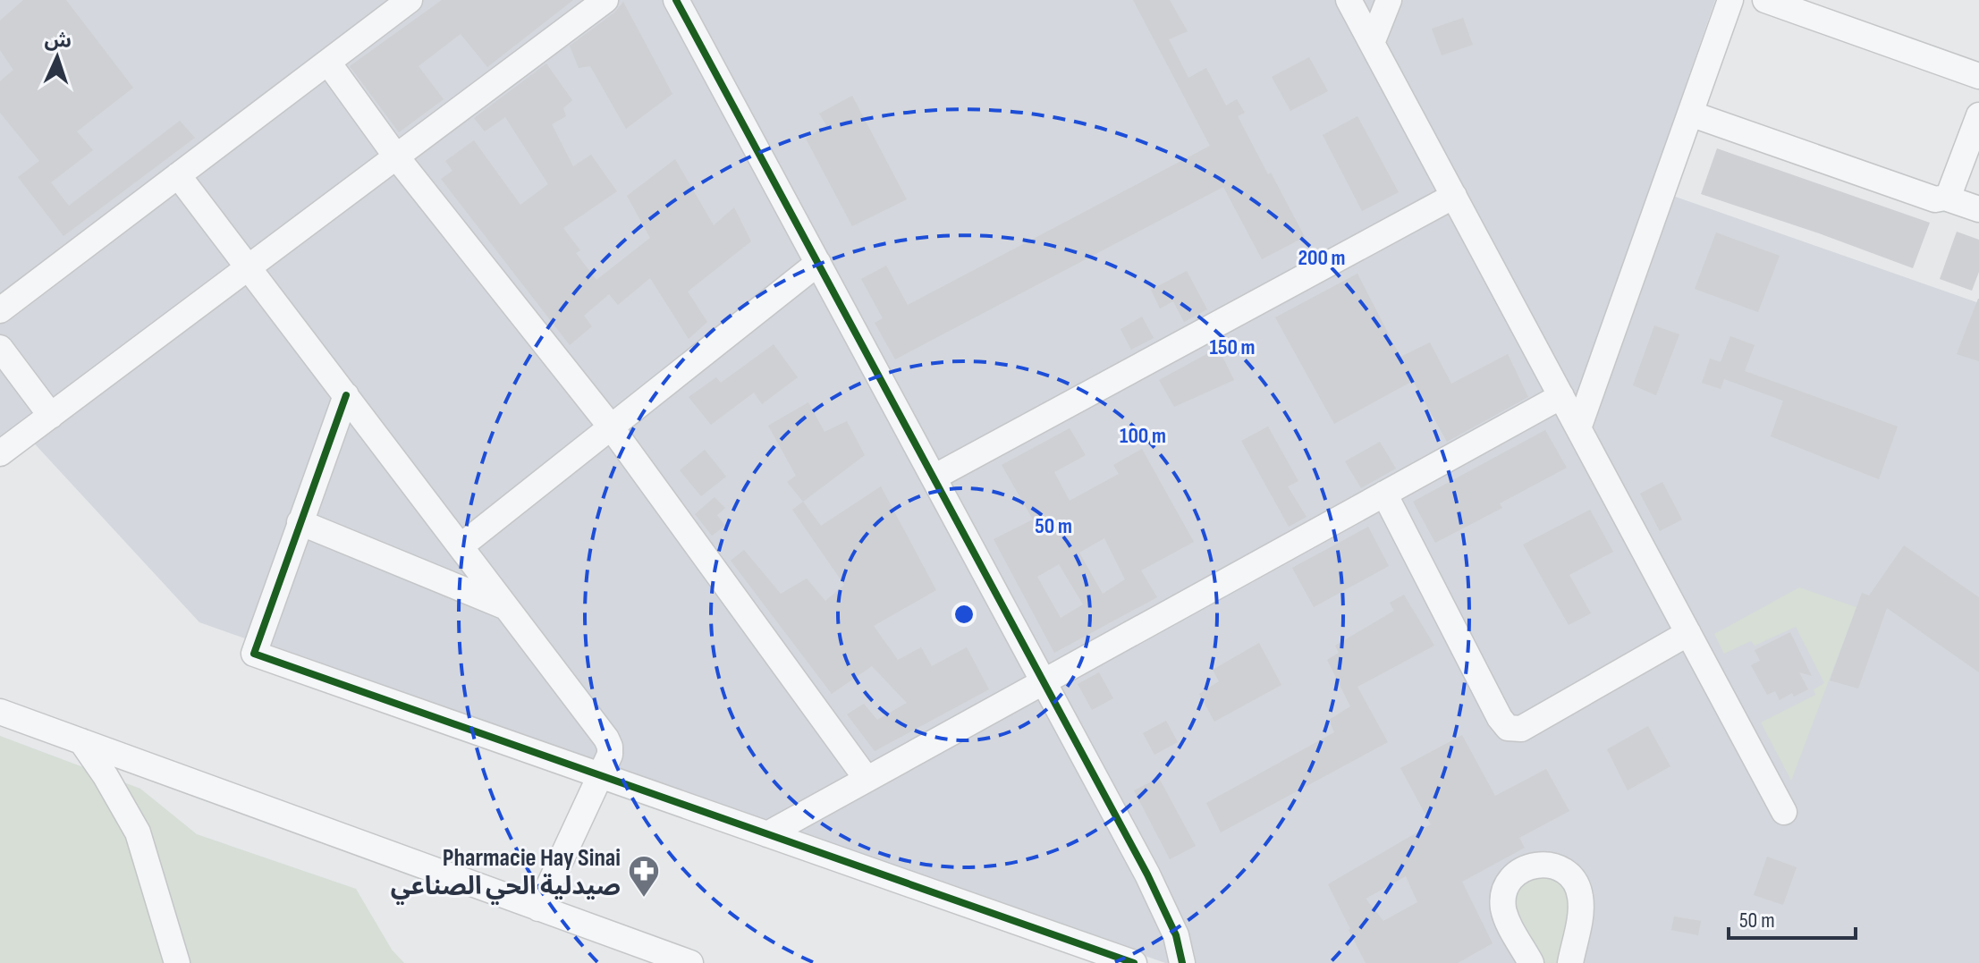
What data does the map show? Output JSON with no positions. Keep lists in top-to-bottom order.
{
  "places": {
    "pharmacy": ["Pharmacie Hay Sinai صيدلية الحي الصناعي"]
  },
  "scale_bar": "50 m",
  "north": "top",
  "rings": [
    "200 m",
    "150 m",
    "100 m",
    "50 m"
  ]
}
